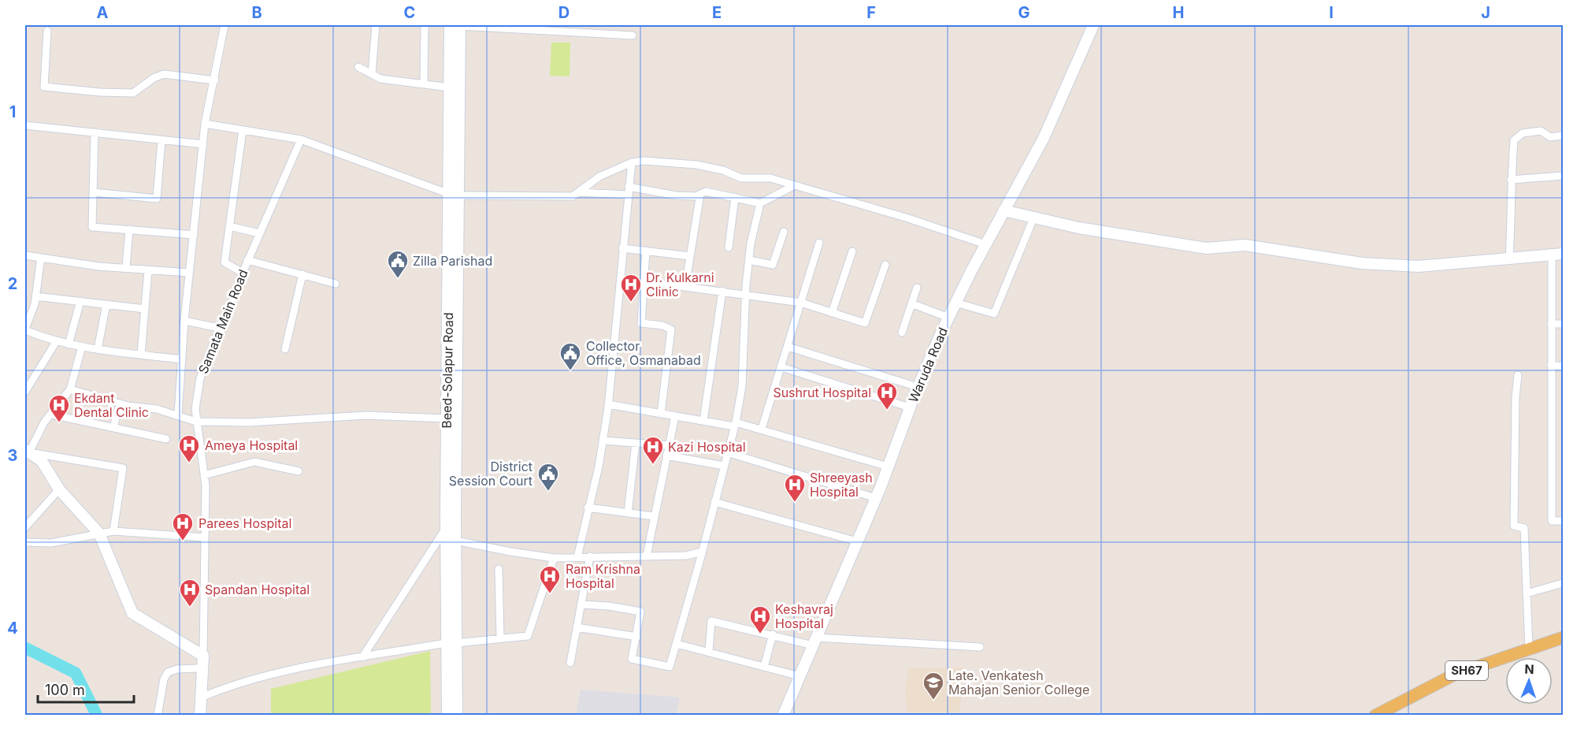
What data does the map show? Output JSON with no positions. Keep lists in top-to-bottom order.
{
  "streets": {
    "main road": ["SH67"],
    "street": ["Samata Main Road", "Waruda Road", "Beed-Solapur Road"]
  },
  "places": {
    "public building": ["Zilla Parishad", "Collector Office, Osmanabad", "District Session Court"],
    "hospital": [
      "Dr. Kulkarni Clinic",
      "Sushrut Hospital",
      "Ekdant Dental Clinic",
      "Ameya Hospital",
      "Kazi Hospital",
      "Shreeyash Hospital",
      "Parees Hospital",
      "Ram Krishna Hospital",
      "Spandan Hospital",
      "Keshavraj Hospital"
    ],
    "school or university": ["Late. Venkatesh Mahajan Senior College"]
  },
  "scale_bar": "100 m",
  "north": "top",
  "grid": {
    "columns": [
      "A",
      "B",
      "C",
      "D",
      "E",
      "F",
      "G",
      "H",
      "I",
      "J"
    ],
    "rows": [
      "1",
      "2",
      "3",
      "4"
    ]
  }
}
